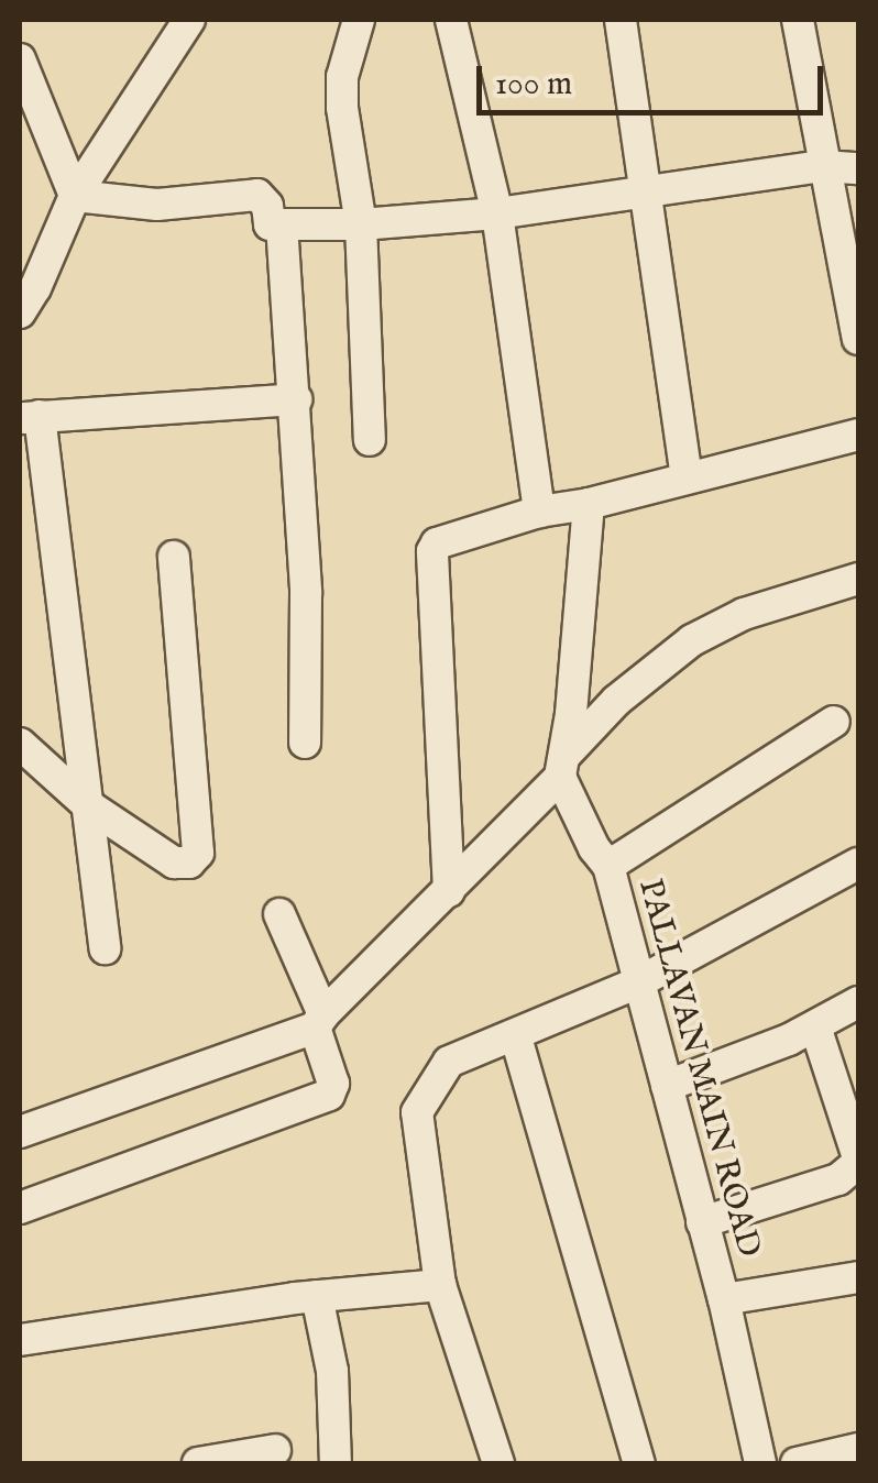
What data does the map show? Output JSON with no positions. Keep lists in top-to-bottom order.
{
  "streets": {
    "street": ["PALLAVAN MAIN ROAD"]
  },
  "scale_bar": "100 m"
}
